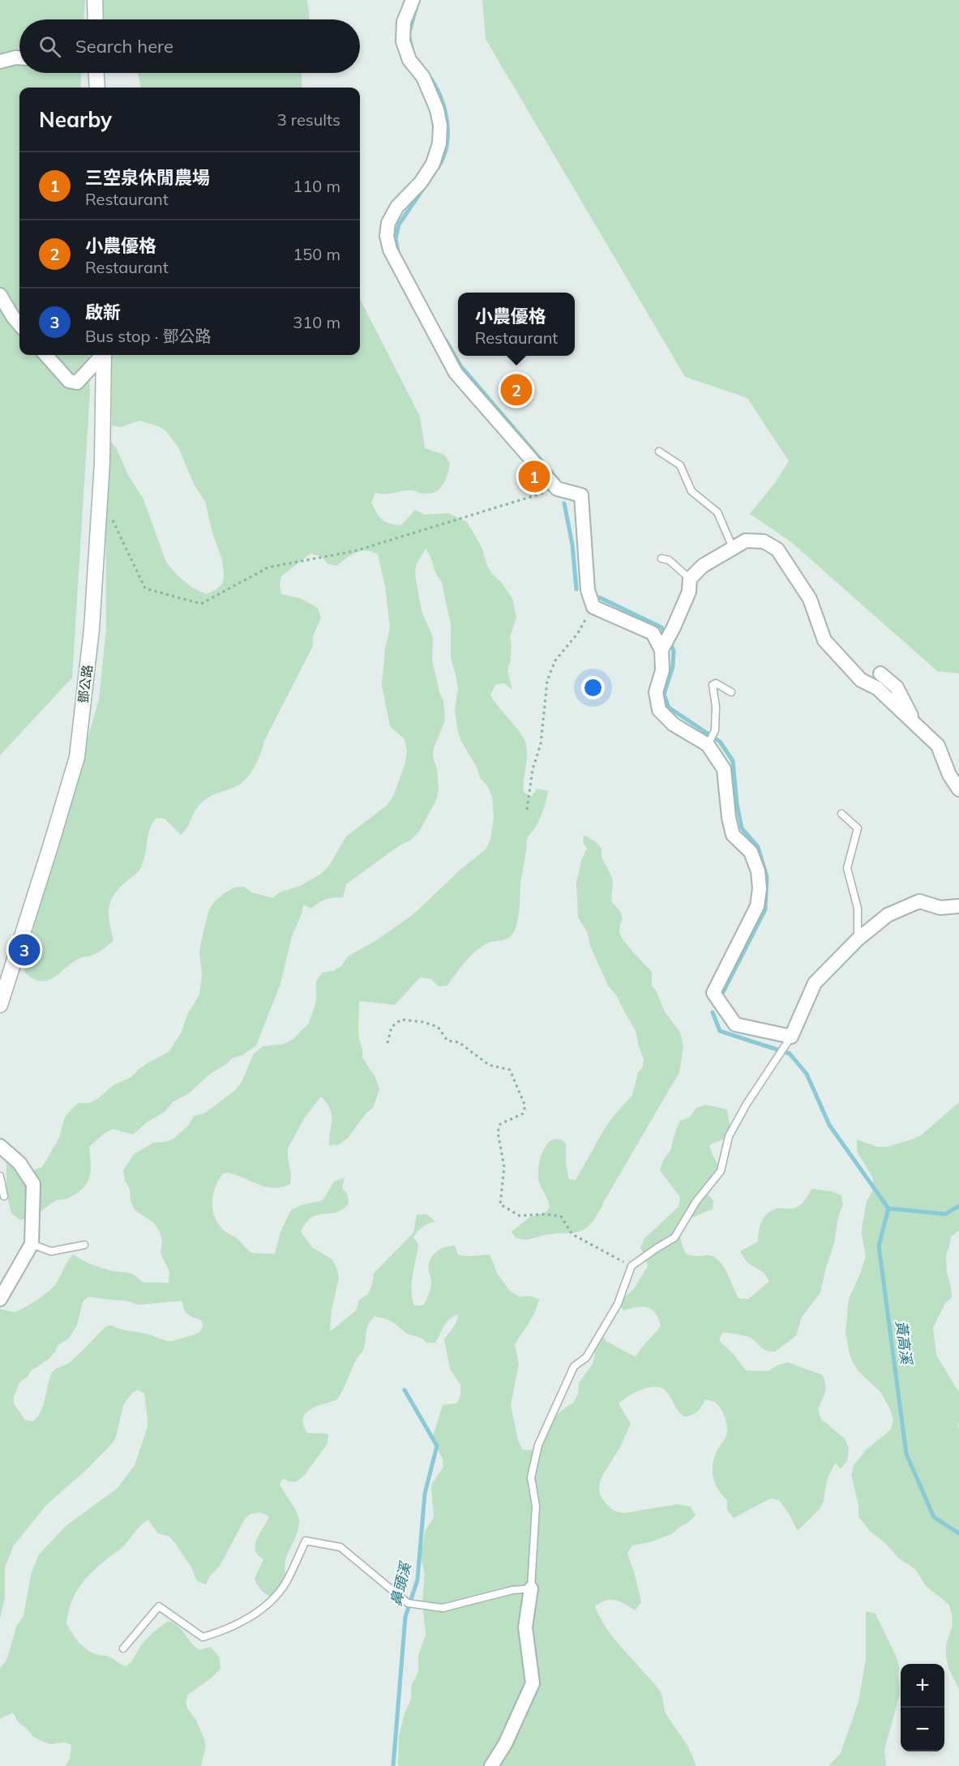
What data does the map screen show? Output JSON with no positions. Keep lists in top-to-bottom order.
{
  "streets": {
    "street": ["鄧公路"]
  },
  "water": ["黃高溪", "鼻頭溪"],
  "page": {
    "search": "Search here",
    "heading": ["Nearby", "3 results"],
    "list": [
      {
        "mark": "1",
        "name": "三空泉休閒農場",
        "note": "Restaurant",
        "value": "110 m"
      },
      {
        "mark": "2",
        "name": "小農優格",
        "note": "Restaurant",
        "value": "150 m"
      },
      {
        "mark": "3",
        "name": "啟新",
        "note": "Bus stop · 鄧公路",
        "value": "310 m"
      }
    ],
    "popup": ["小農優格", "Restaurant"],
    "pins": ["2", "1", "3"],
    "map_buttons": ["+", "−"]
  }
}
